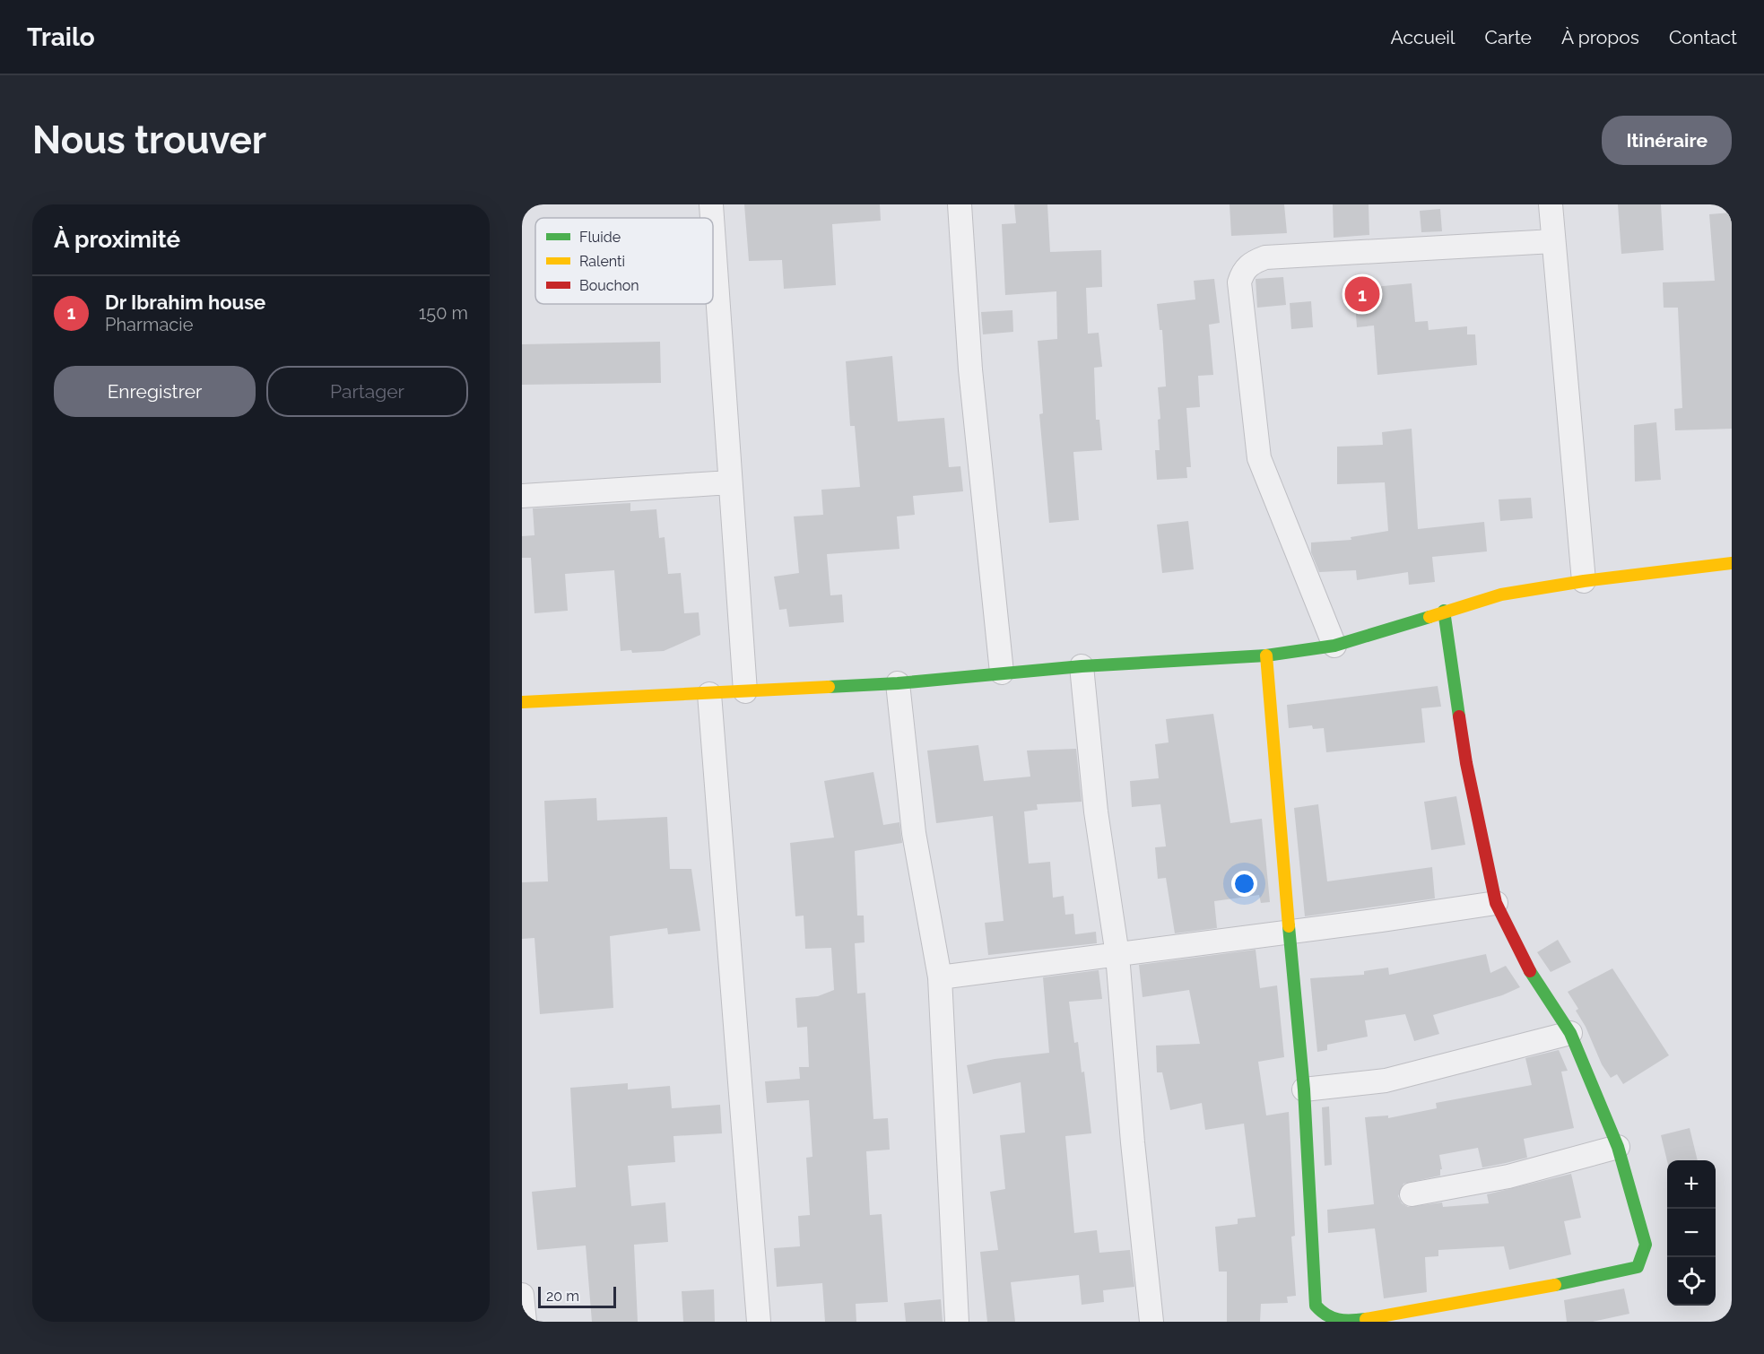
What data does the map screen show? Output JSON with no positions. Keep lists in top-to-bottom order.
{
  "legend": ["Fluide", "Ralenti", "Bouchon"],
  "scale_bar": "20 m",
  "page": {
    "header": "Trailo",
    "nav": [
      "Accueil",
      "Carte",
      "À propos",
      "Contact"
    ],
    "buttons": [
      "Itinéraire",
      ["Enregistrer", "Partager"]
    ],
    "title": "Nous trouver",
    "heading": "À proximité",
    "list": [
      {
        "mark": "1",
        "name": "Dr Ibrahim house",
        "note": "Pharmacie",
        "value": "150 m"
      }
    ],
    "pins": "1",
    "map_buttons": ["+", "−"],
    "scale": "20 m"
  }
}
